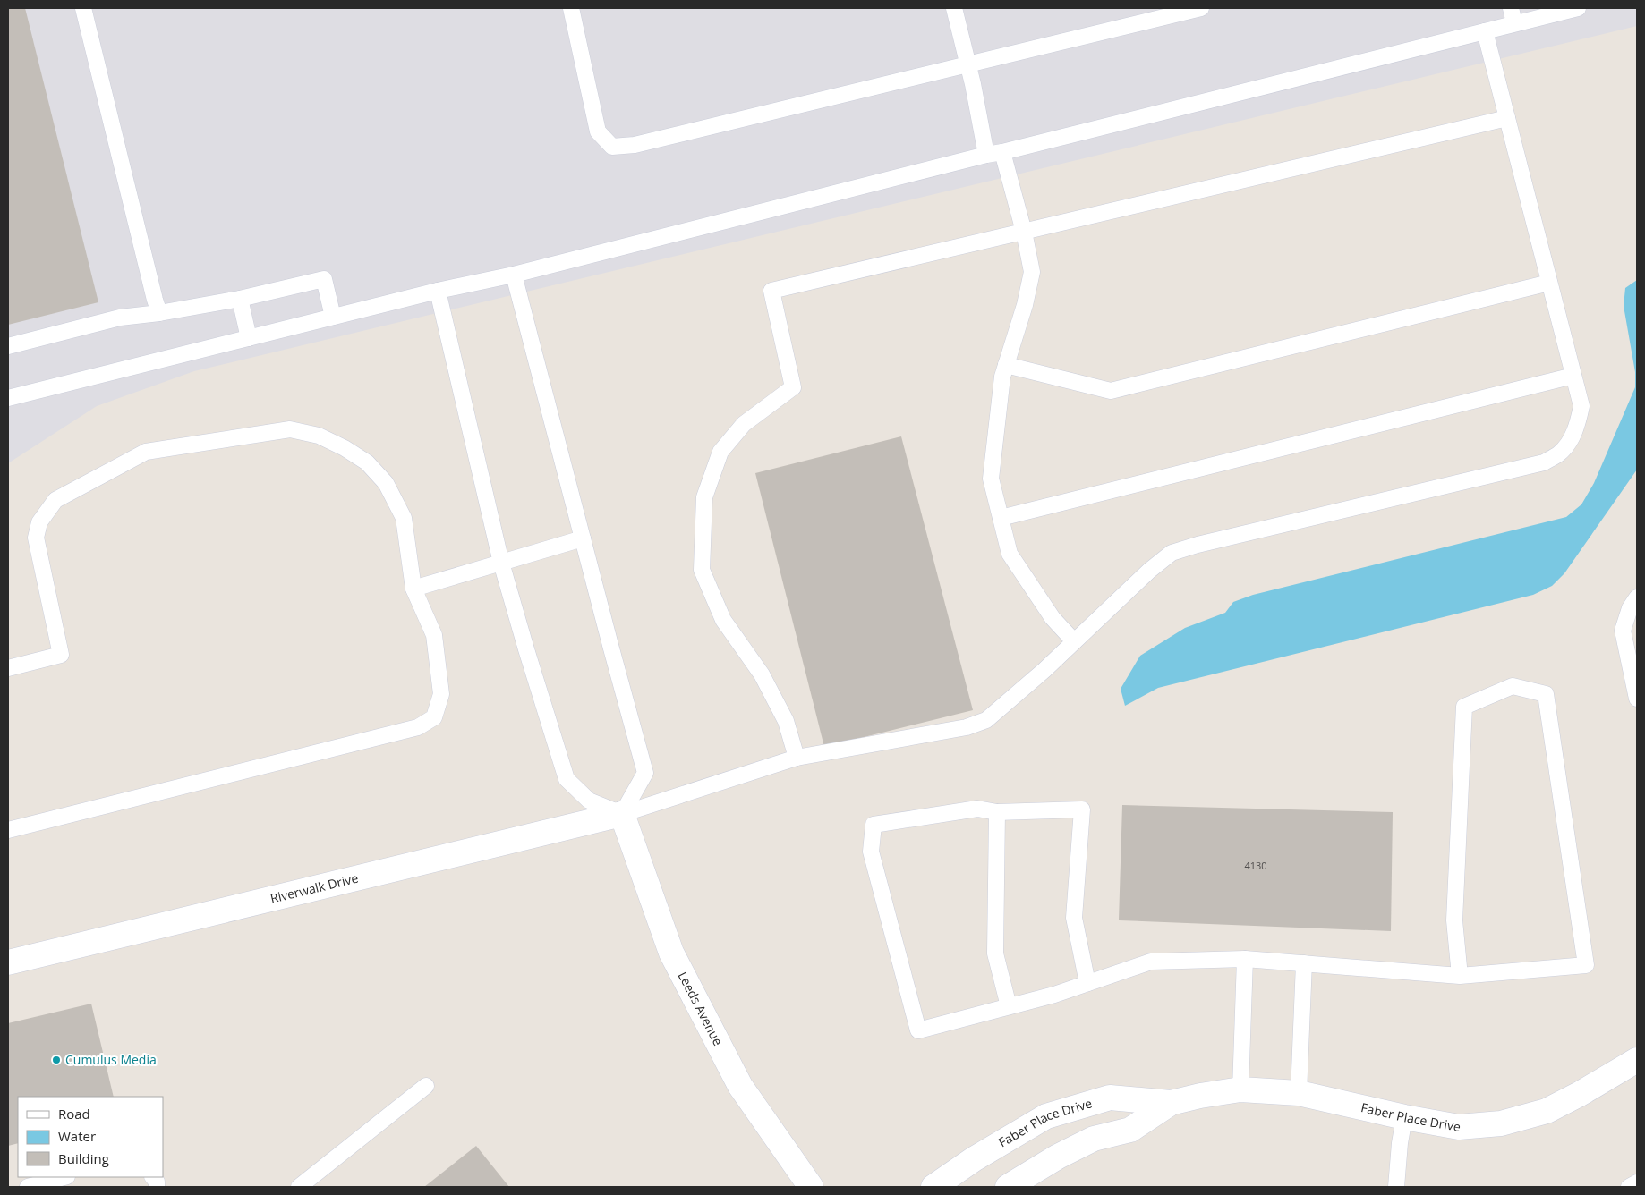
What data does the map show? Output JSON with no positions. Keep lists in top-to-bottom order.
{
  "streets": {
    "street": ["Riverwalk Drive", "Leeds Avenue", "Faber Place Drive"]
  },
  "crossings": [
    ["Riverwalk Drive", "Leeds Avenue"]
  ],
  "places": ["Cumulus Media"],
  "house_numbers": ["4130"],
  "legend": ["Road", "Water", "Building"]
}
